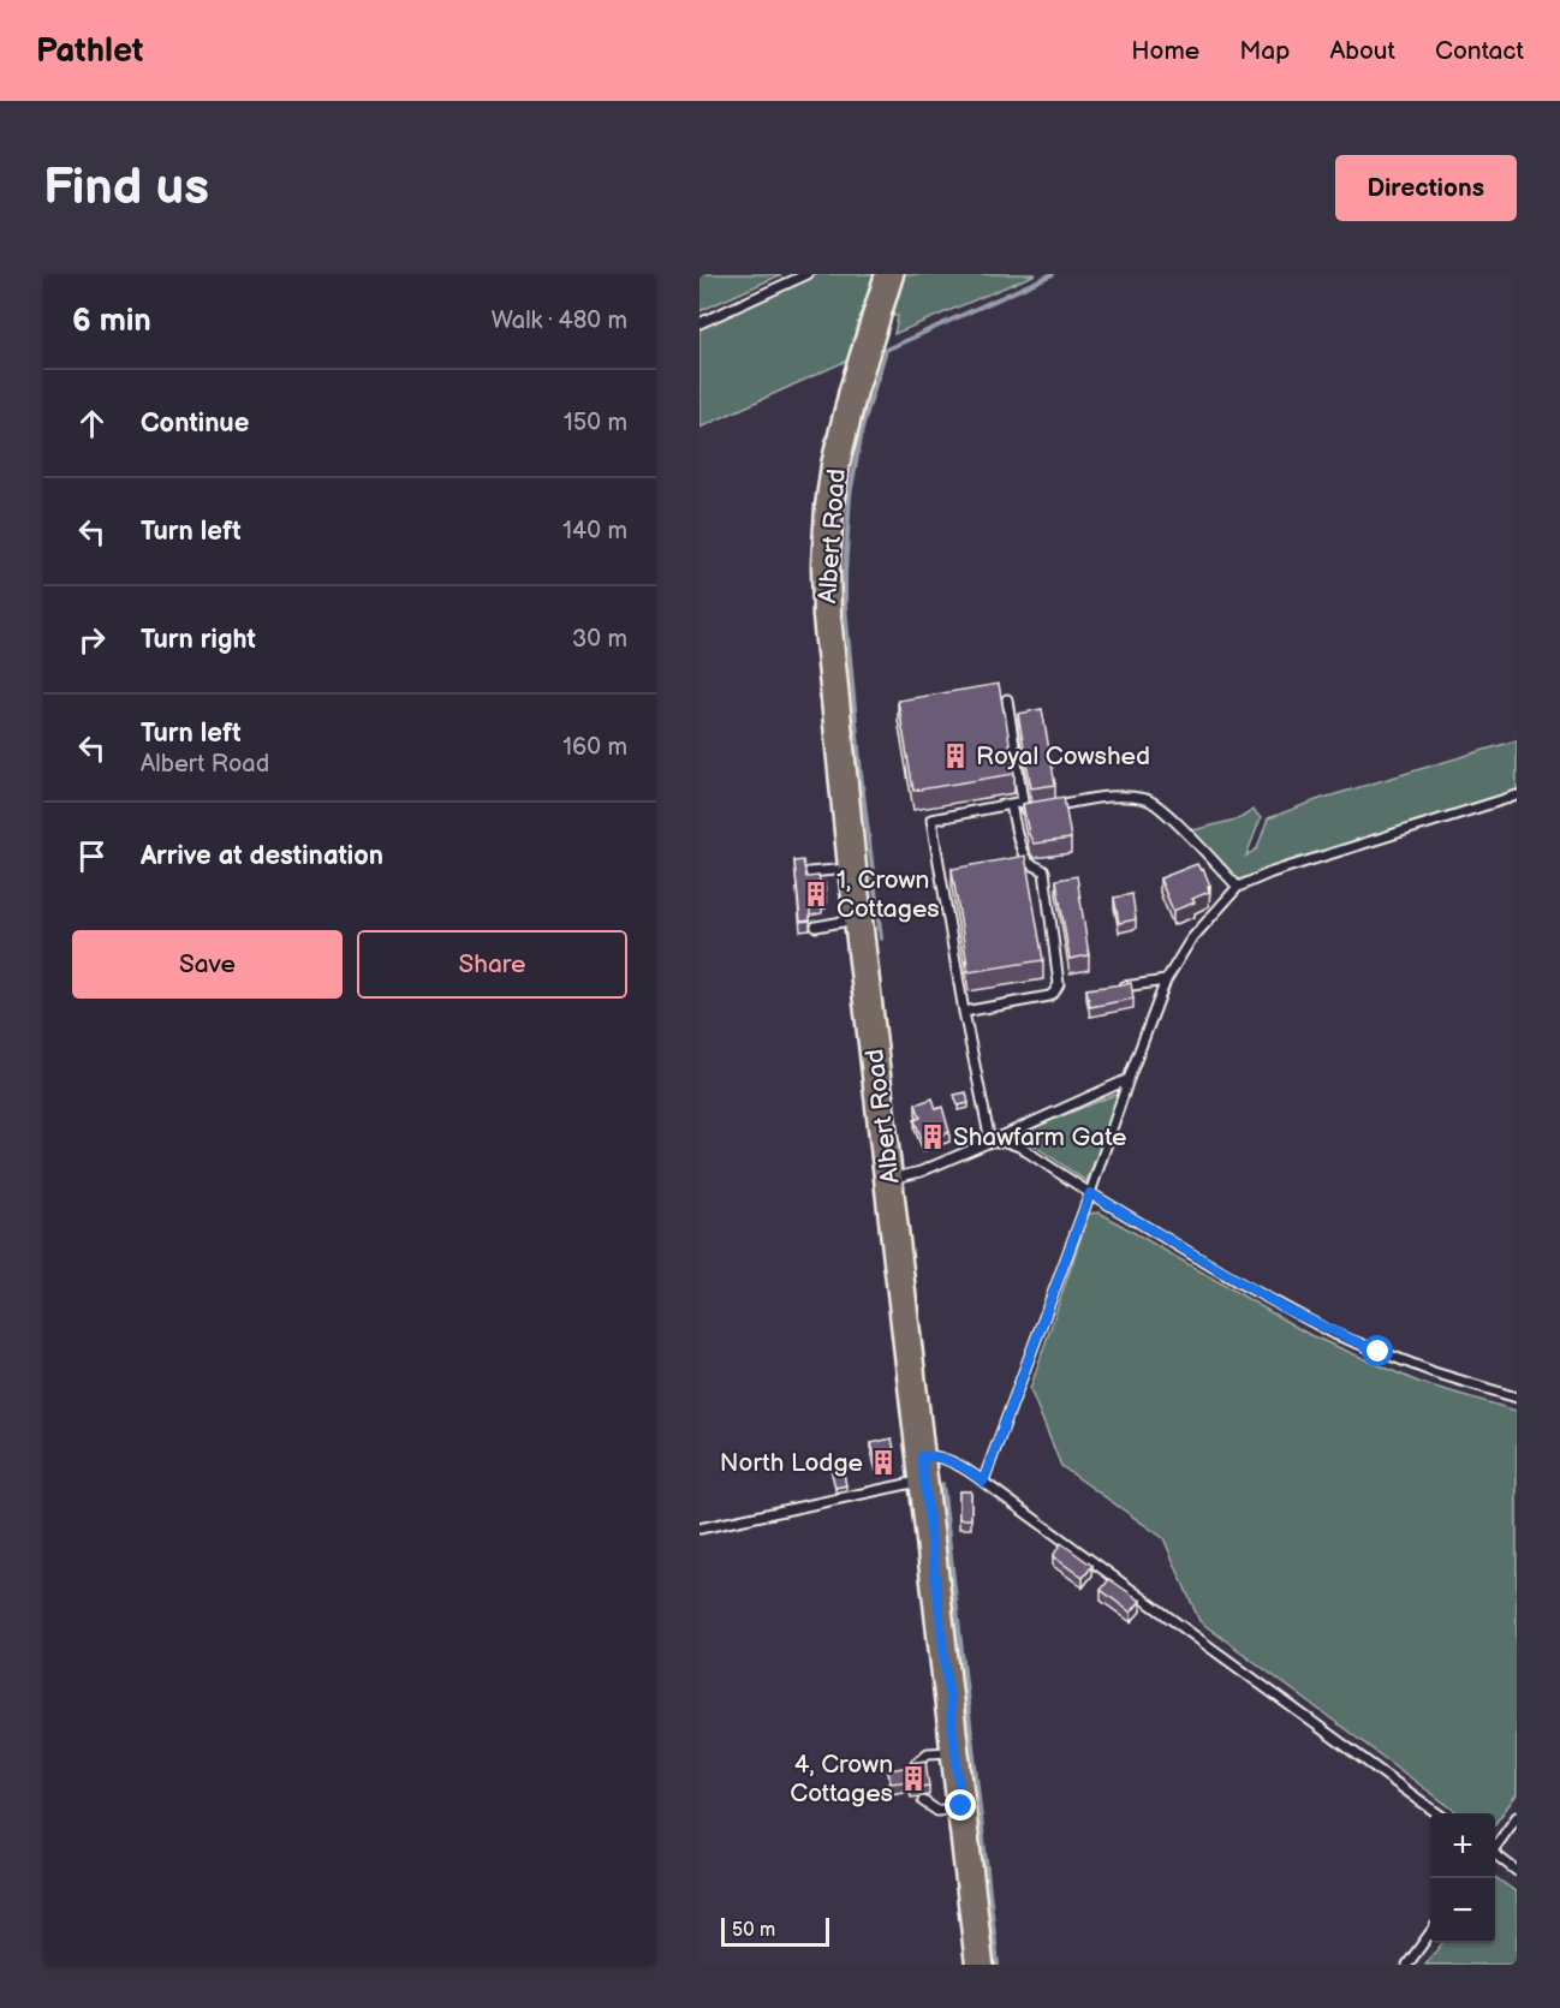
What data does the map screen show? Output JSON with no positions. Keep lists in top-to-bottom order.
{
  "streets": {
    "main road": ["Albert Road"]
  },
  "places": {
    "building": [
      "Royal Cowshed",
      "1, Crown Cottages",
      "Shawfarm Gate",
      "North Lodge",
      "4, Crown Cottages"
    ]
  },
  "scale_bar": "50 m",
  "page": {
    "header": "Pathlet",
    "nav": [
      "Home",
      "Map",
      "About",
      "Contact"
    ],
    "buttons": [
      "Directions",
      ["Save", "Share"]
    ],
    "title": "Find us",
    "heading": ["6 min", "Walk · 480 m"],
    "list": [
      ["Continue", "150 m"],
      ["Turn left", "140 m"],
      ["Turn right", "30 m"],
      ["Turn left", "Albert Road", "160 m"],
      "Arrive at destination"
    ],
    "map_buttons": ["+", "−"],
    "scale": "50 m"
  }
}
